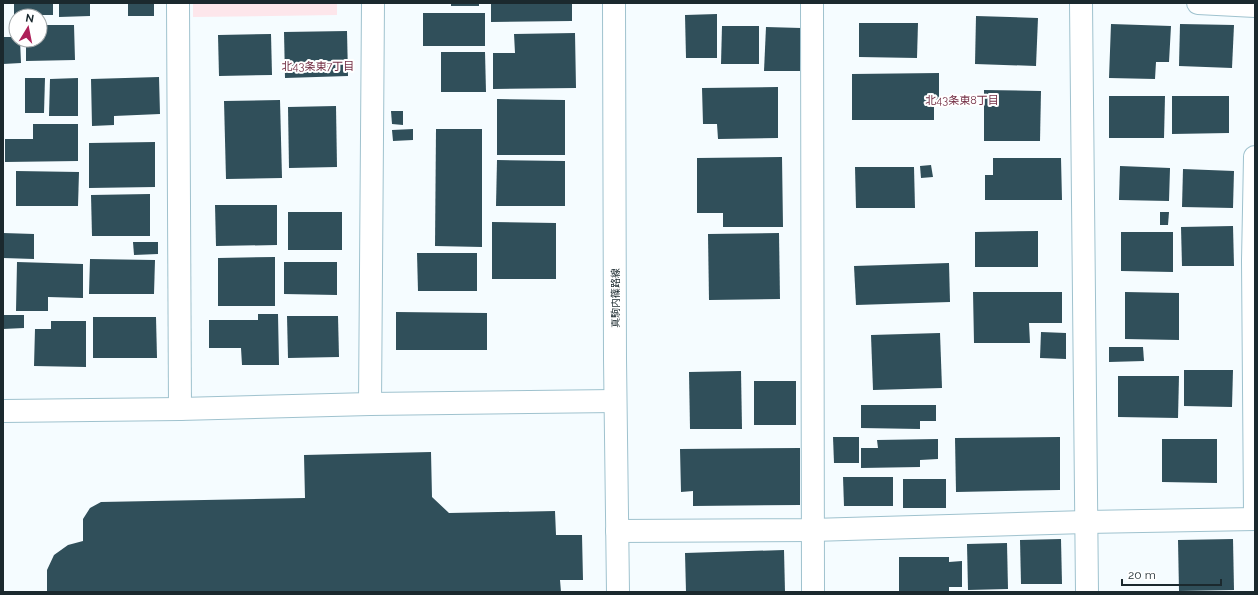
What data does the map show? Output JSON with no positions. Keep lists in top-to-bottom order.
{
  "streets": {
    "street": ["真駒内篠路線"]
  },
  "districts": ["北43条東7丁目", "北43条東8丁目"],
  "scale_bar": "20 m",
  "north": "top"
}
